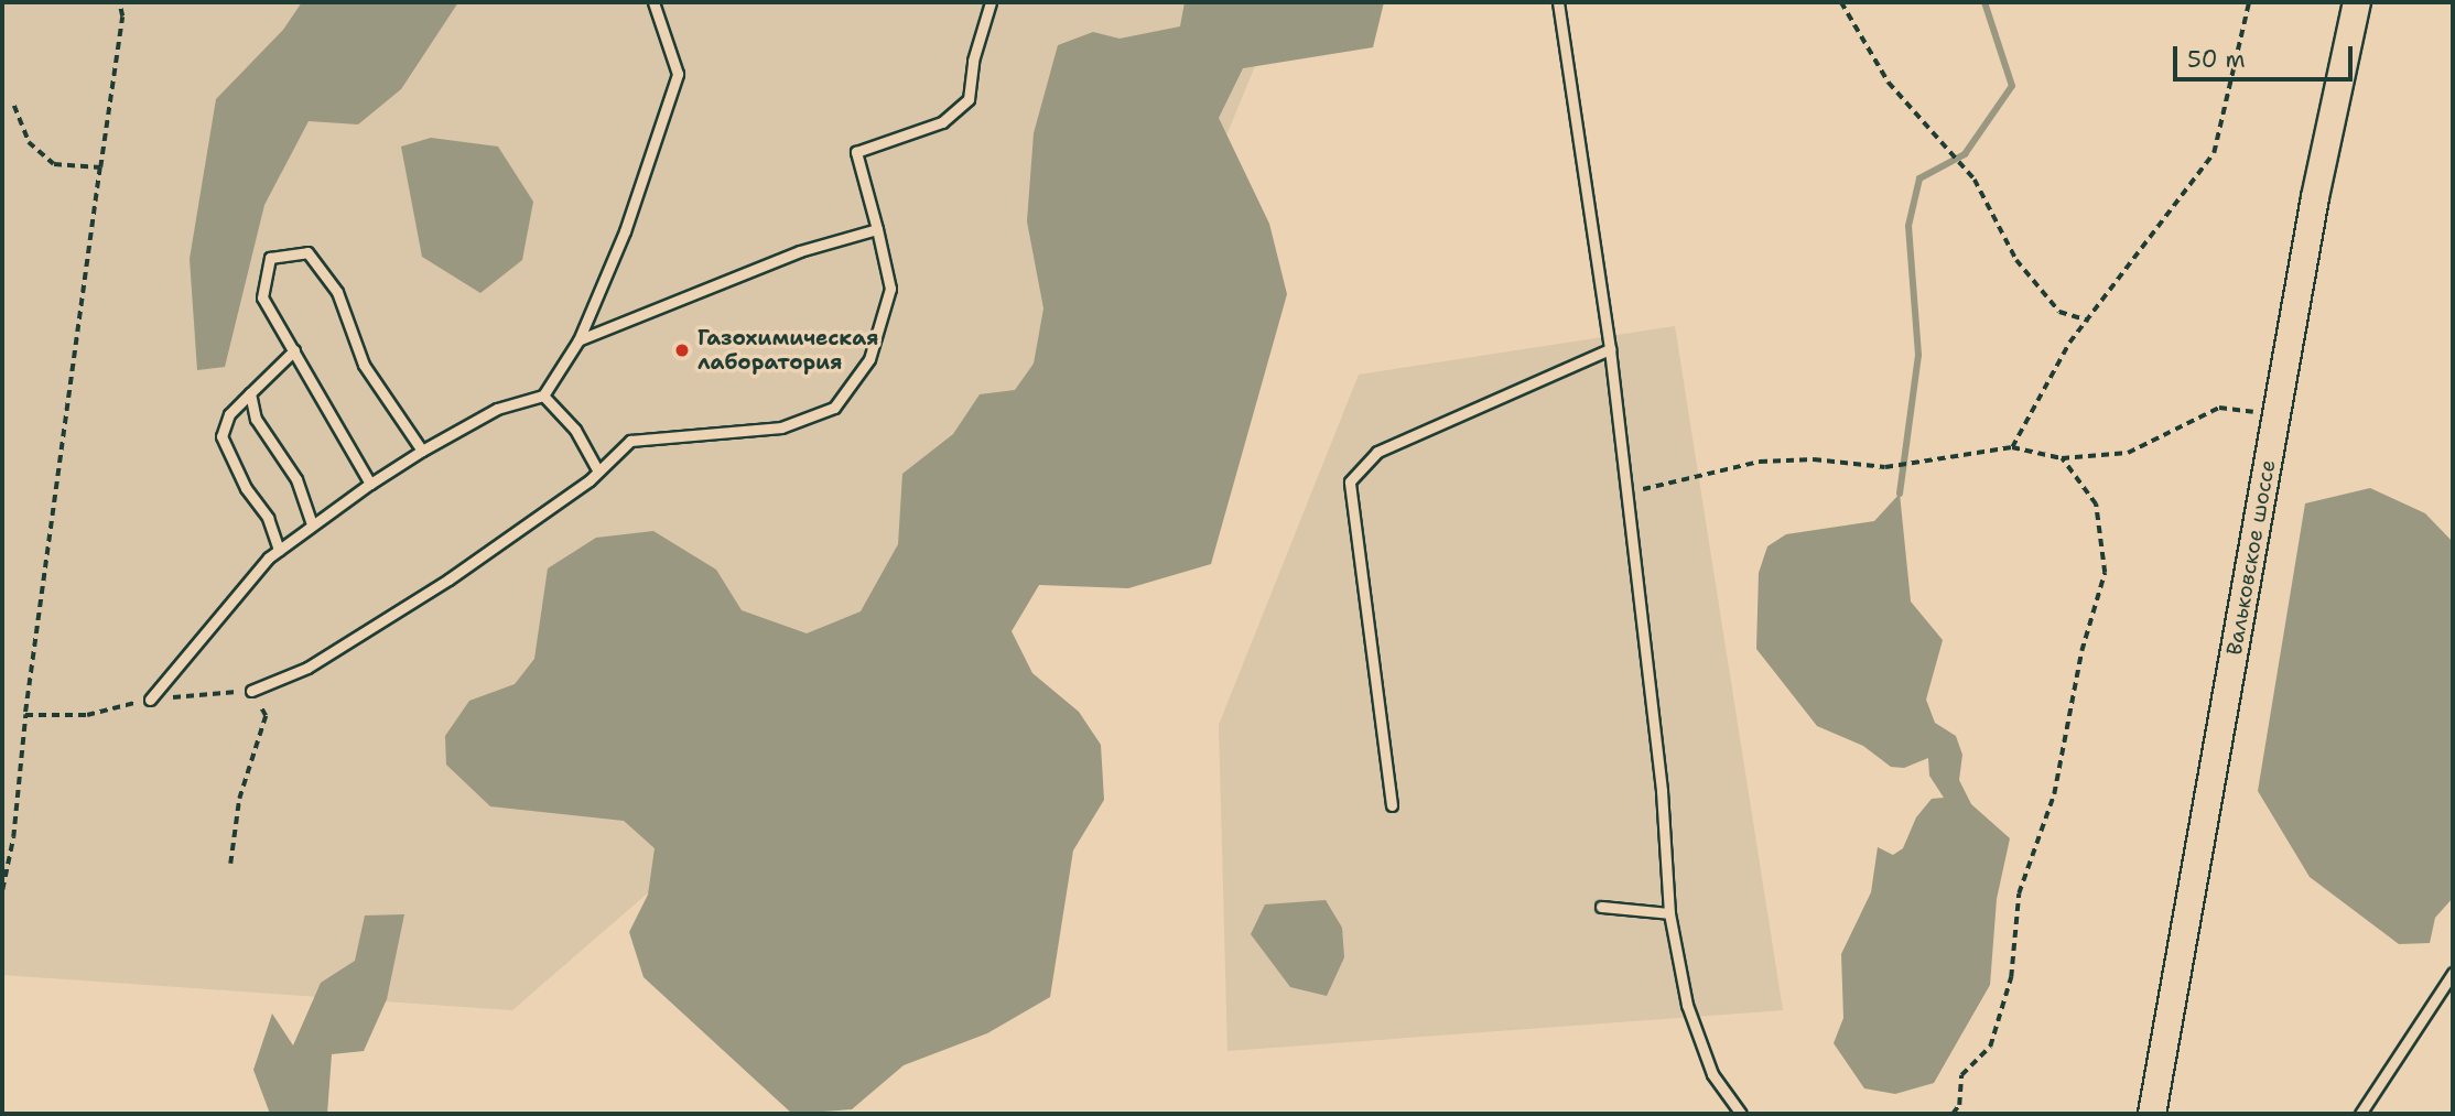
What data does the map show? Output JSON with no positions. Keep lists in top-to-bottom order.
{
  "streets": {
    "main road": ["Вальковское шоссе"]
  },
  "places": ["Газохимическая лаборатория"],
  "scale_bar": "50 m"
}
